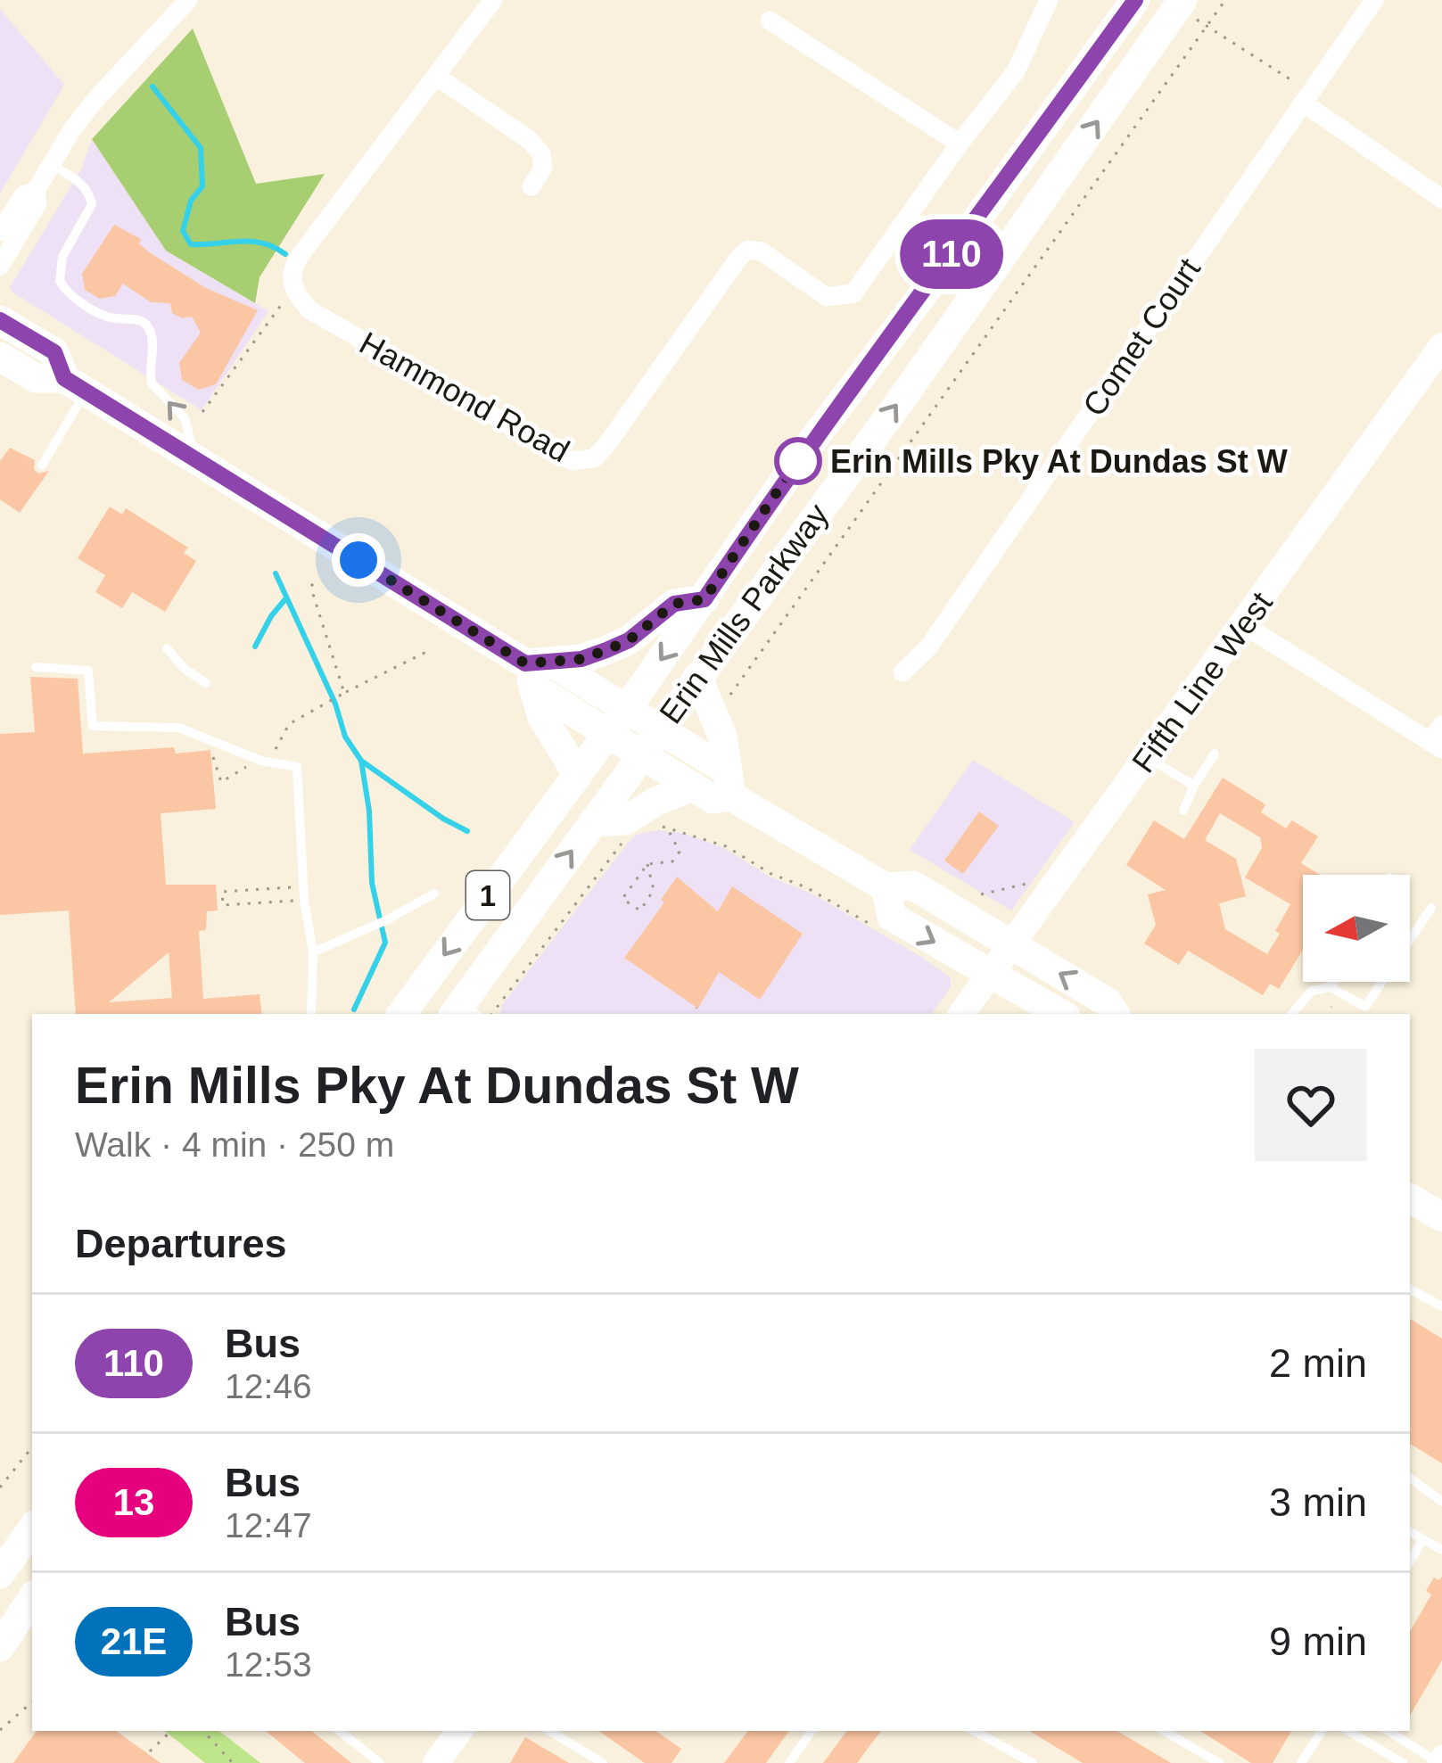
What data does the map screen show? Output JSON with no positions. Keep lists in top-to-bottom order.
{
  "streets": {
    "main road": ["Erin Mills Parkway", "1"],
    "street": ["Comet Court", "Hammond Road", "Fifth Line West"]
  },
  "places": ["Erin Mills Pky At Dundas St W"],
  "lines": ["bus line 110"],
  "north": "left",
  "page": {
    "on_map": "110",
    "heading": [
      ["Erin Mills Pky At Dundas St W", "Walk · 4 min · 250 m"],
      "Departures"
    ],
    "list": [
      {
        "mark": "110",
        "name": "Bus",
        "note": "12:46",
        "value": "2 min"
      },
      {
        "mark": "13",
        "name": "Bus",
        "note": "12:47",
        "value": "3 min"
      },
      {
        "mark": "21E",
        "name": "Bus",
        "note": "12:53",
        "value": "9 min"
      }
    ]
  }
}
